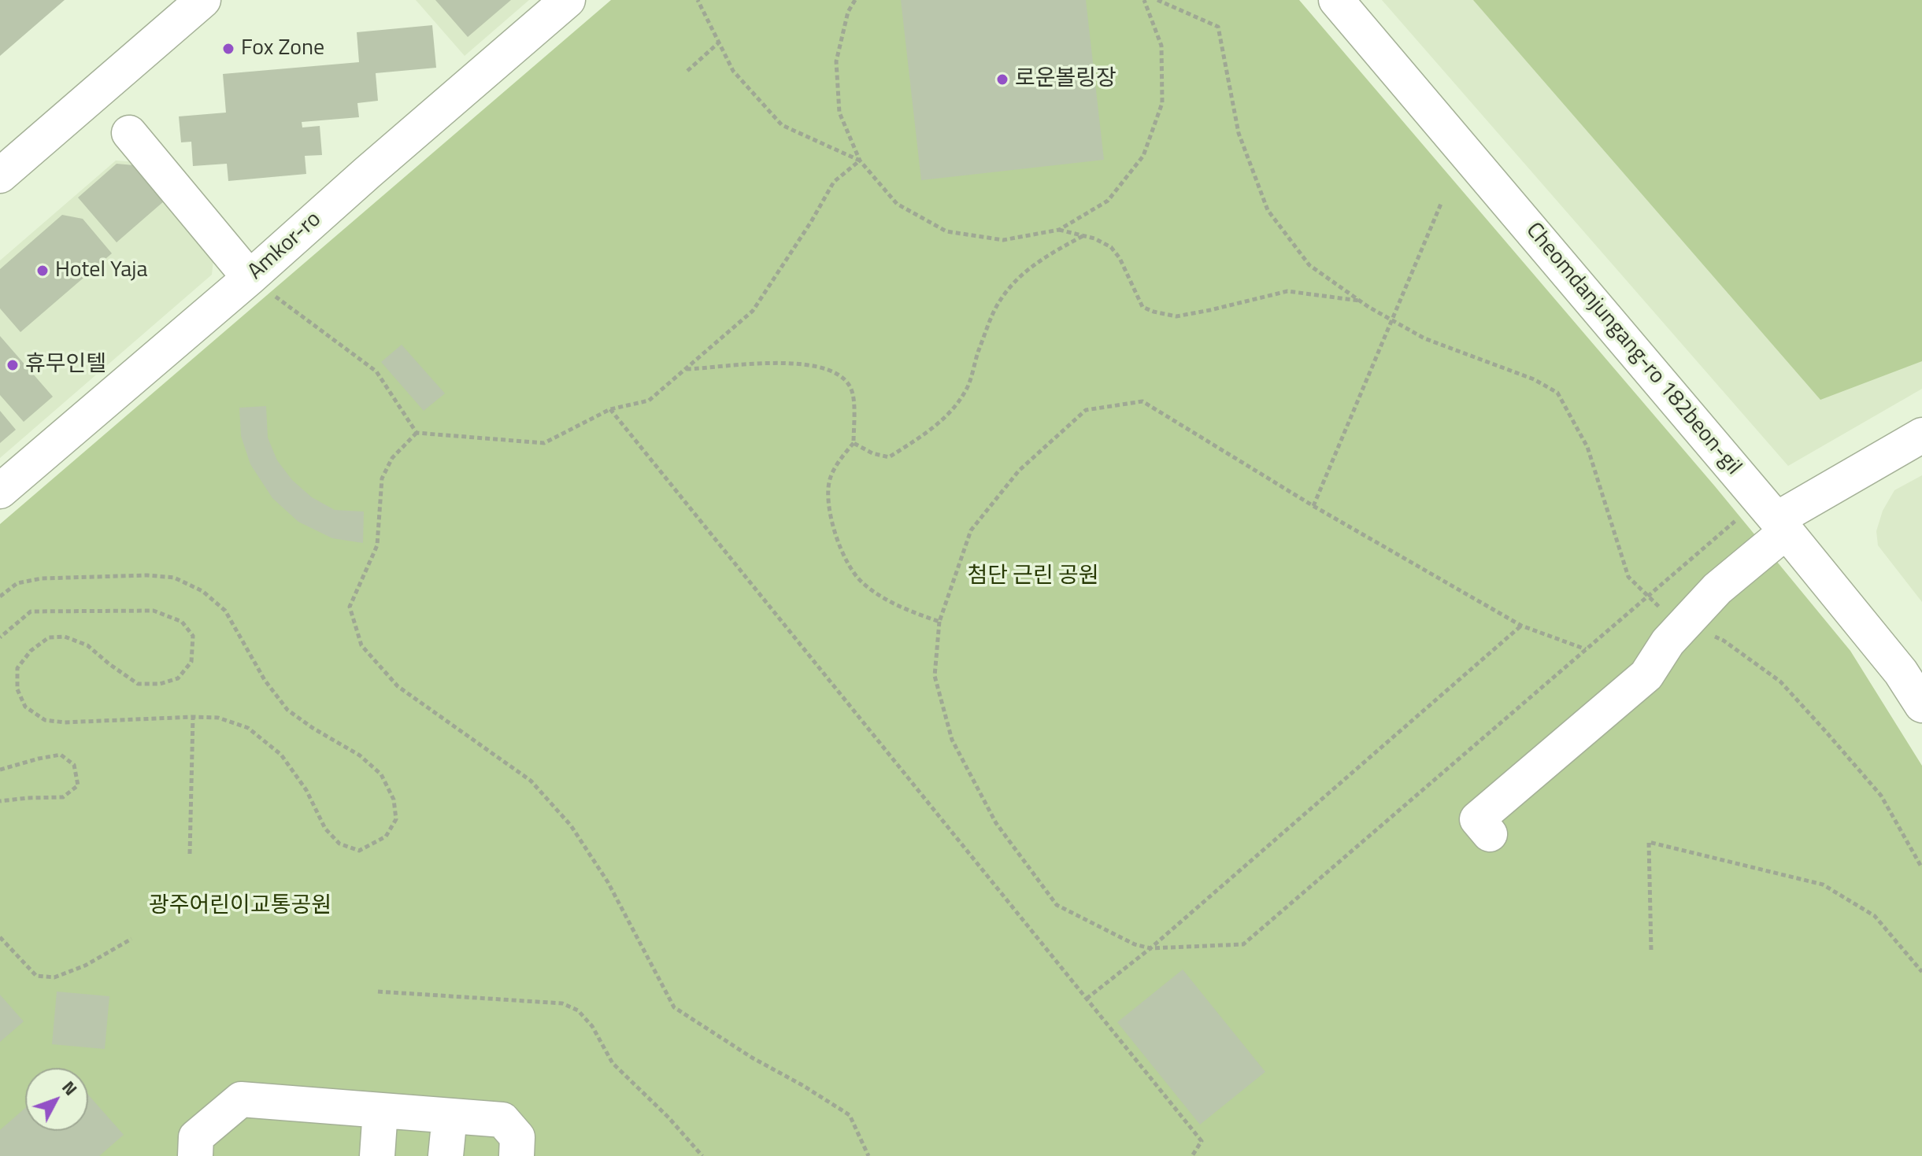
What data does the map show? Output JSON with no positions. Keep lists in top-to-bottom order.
{
  "streets": {
    "street": ["Amkor-ro", "Cheomdanjungang-ro 182beon-gil"]
  },
  "parks": ["첨단 근린 공원", "광주어린이교통공원"],
  "places": [
    "Fox Zone",
    "로운볼링장",
    "Hotel Yaja",
    "휴무인텔"
  ],
  "north": "top right"
}
